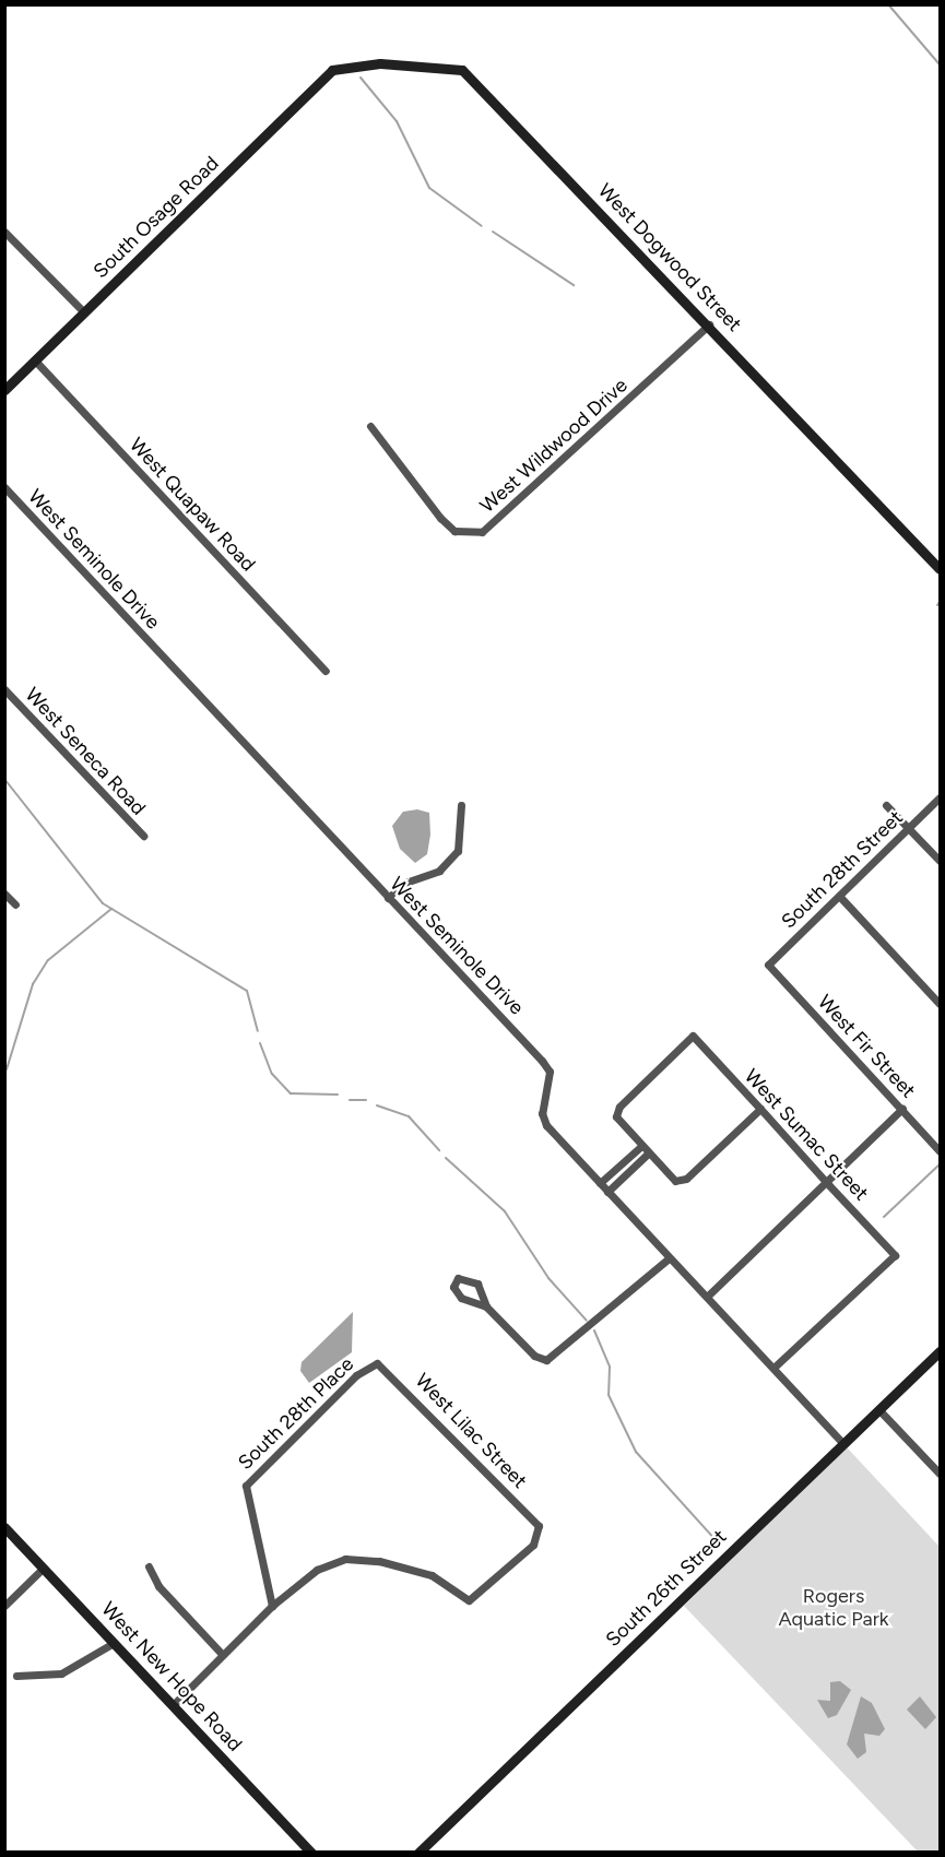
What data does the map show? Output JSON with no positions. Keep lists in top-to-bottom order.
{
  "streets": {
    "street": [
      "South Osage Road",
      "West Dogwood Street",
      "West Wildwood Drive",
      "West Quapaw Road",
      "West Seminole Drive",
      "West Seneca Road",
      "South 28th Street",
      "West Fir Street",
      "West Sumac Street",
      "South 28th Place",
      "West Lilac Street",
      "South 26th Street",
      "West New Hope Road"
    ]
  },
  "crossings": [
    ["South Osage Road", "West Dogwood Street"],
    ["South Osage Road", "West Quapaw Road"],
    ["West Dogwood Street", "West Wildwood Drive"],
    ["West Seminole Drive", "West Sumac Street"],
    ["West Seminole Drive", "South 26th Street"],
    ["South 28th Street", "West Fir Street"],
    ["South 28th Place", "West Lilac Street"]
  ],
  "parks": ["Rogers Aquatic Park"]
}
